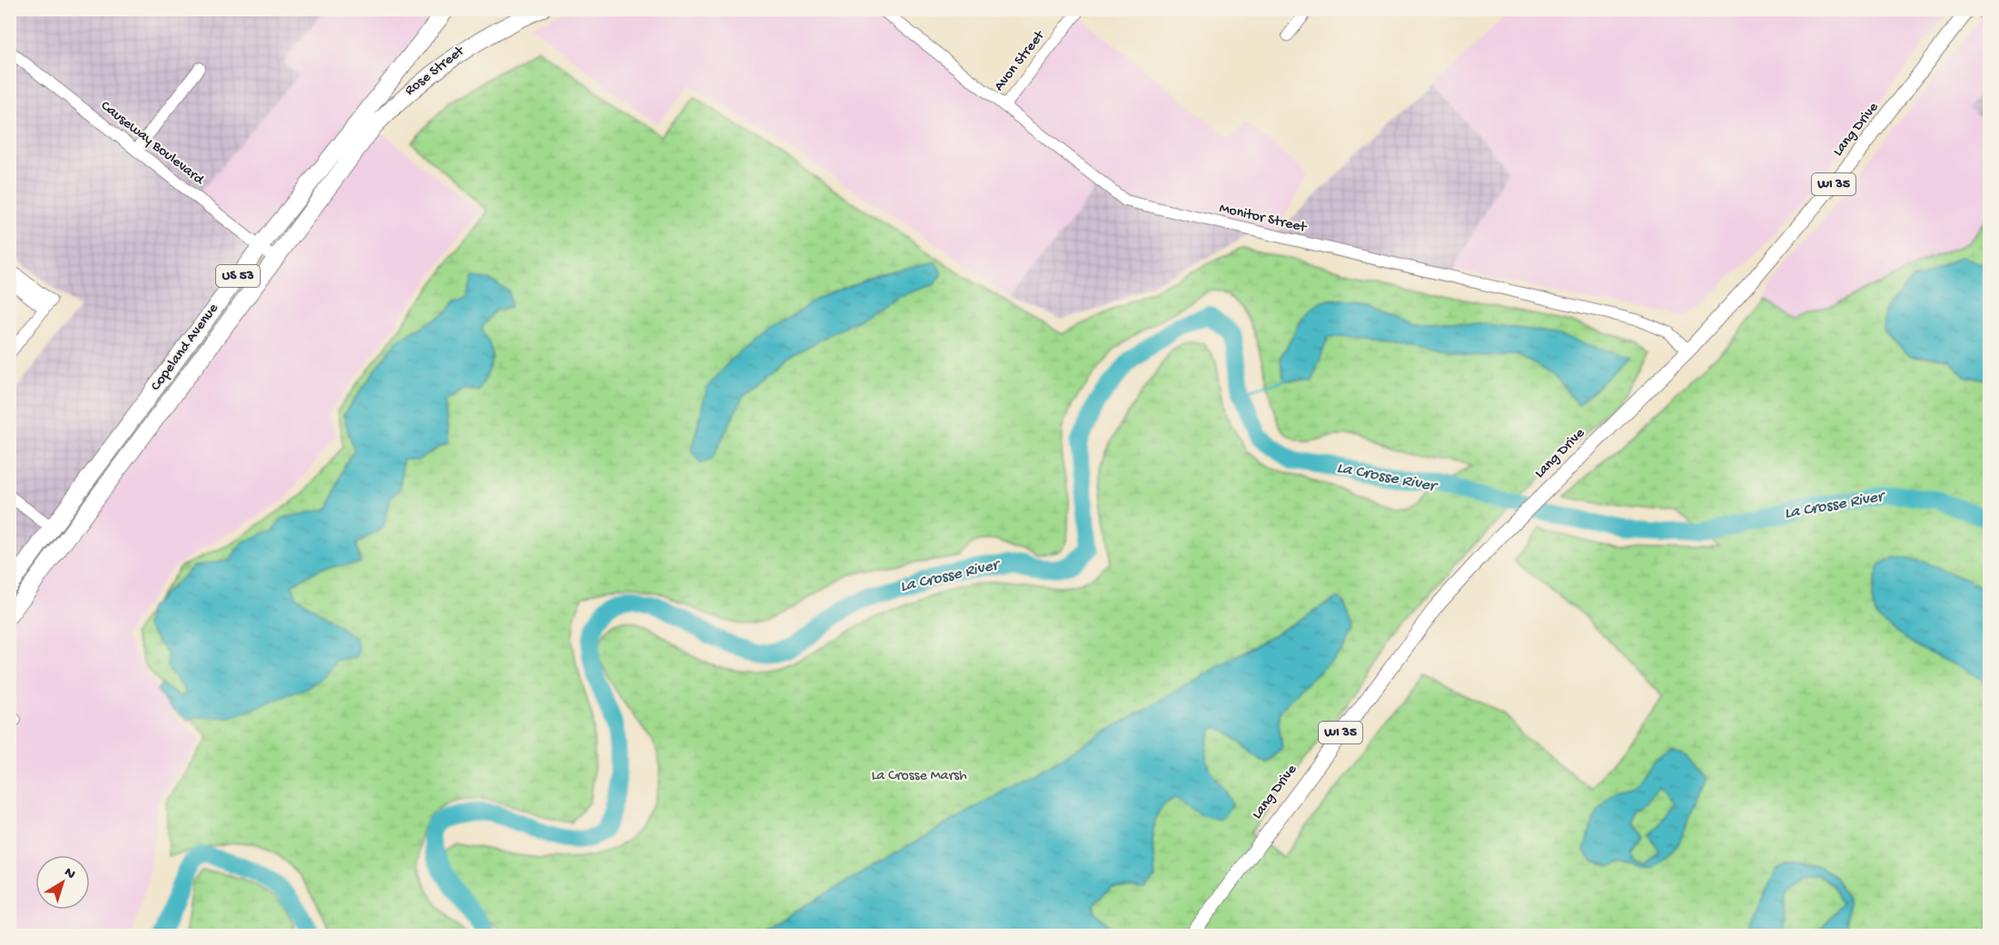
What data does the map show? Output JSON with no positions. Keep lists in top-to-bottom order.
{
  "streets": {
    "highway": ["Rose Street", "US 53", "Copeland Avenue"],
    "main road": ["Lang Drive", "WI 35"],
    "street": ["Avon Street", "Causeway Boulevard", "Monitor Street"]
  },
  "crossings": [
    ["Avon Street", "Monitor Street"],
    ["Rose Street", "Copeland Avenue"],
    ["Lang Drive", "Monitor Street"],
    ["Causeway Boulevard", "Copeland Avenue"]
  ],
  "water": ["La Crosse River"],
  "parks": ["La Crosse Marsh"],
  "north": "top right"
}
